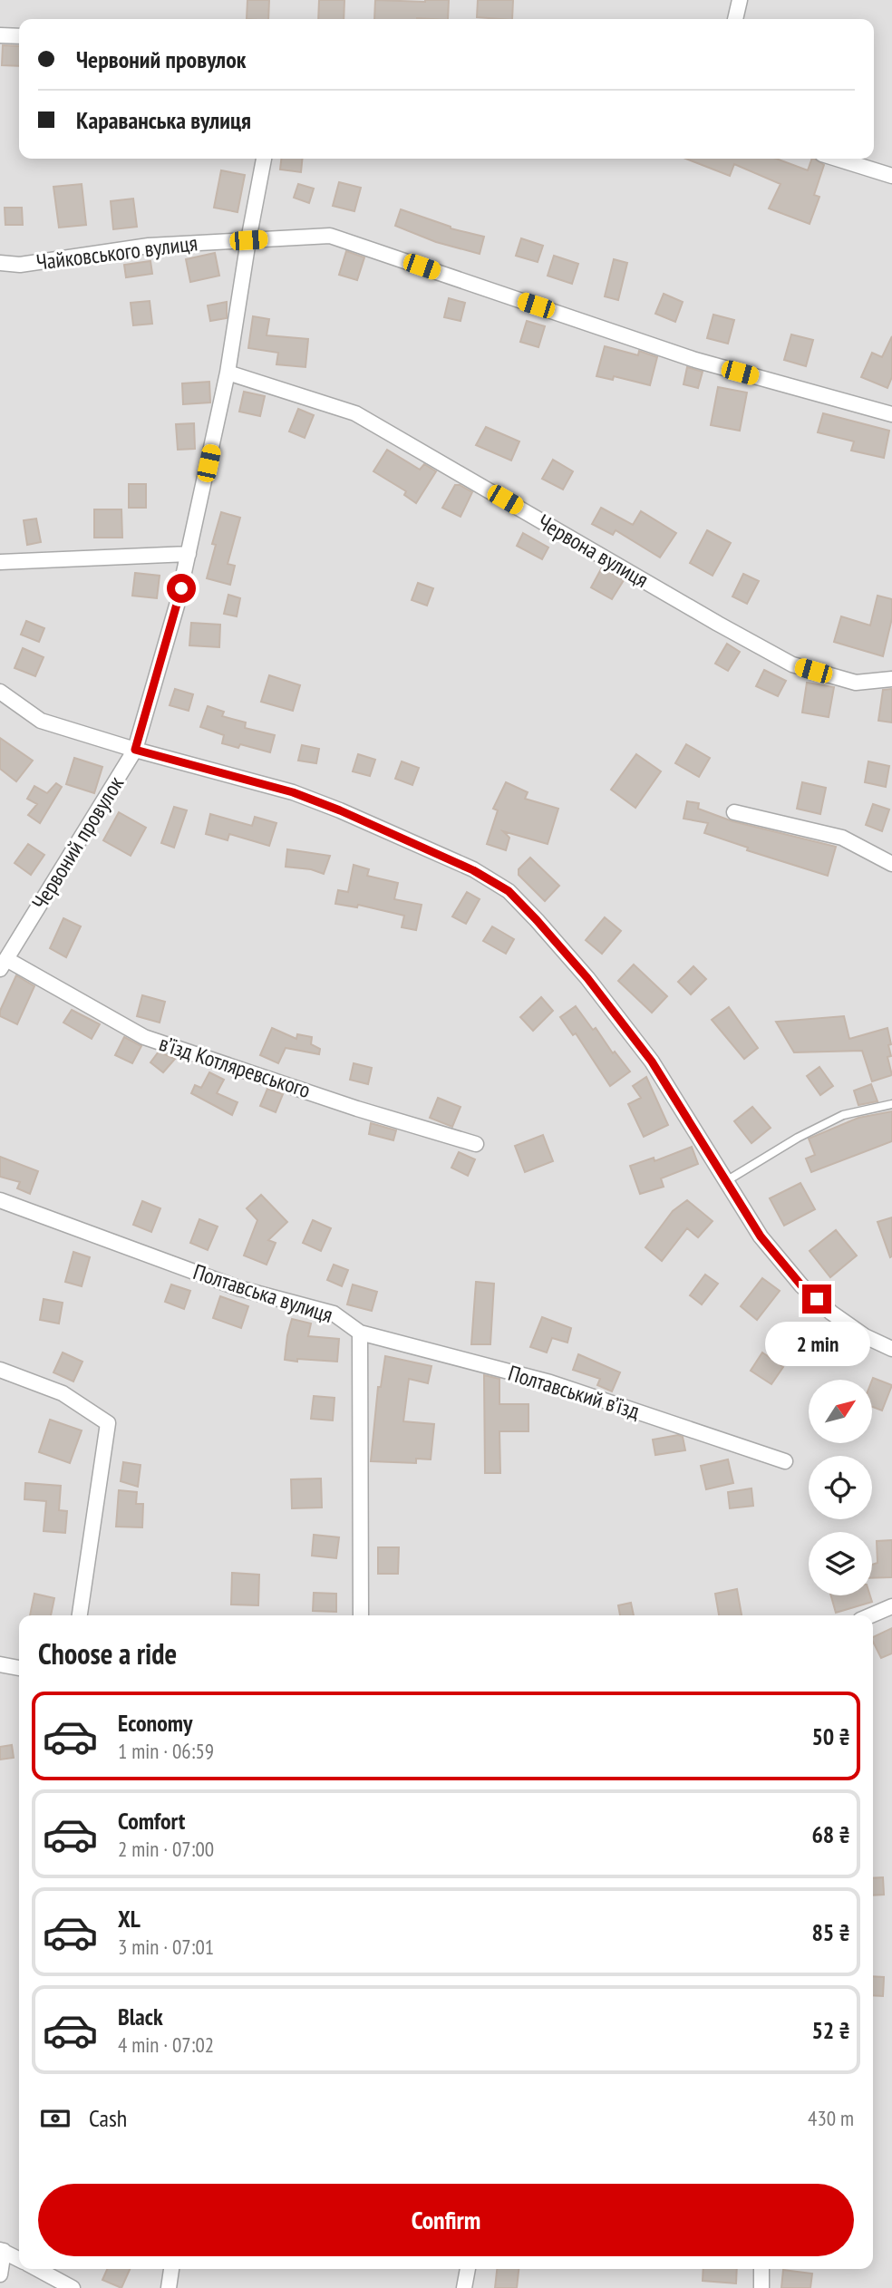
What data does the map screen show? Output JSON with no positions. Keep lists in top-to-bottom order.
{
  "streets": {
    "street": [
      "Чайковського вулиця",
      "Червона вулиця",
      "Червоний провулок",
      "в’їзд Котляревського",
      "Полтавська вулиця",
      "Полтавський в’їзд"
    ]
  },
  "crossings": [
    ["Чайковського вулиця", "Червоний провулок"],
    ["Червона вулиця", "Червоний провулок"],
    ["Червоний провулок", "в’їзд Котляревського"],
    ["Полтавська вулиця", "Полтавський в’їзд"]
  ],
  "north": "top right",
  "page": {
    "banner": ["Червоний провулок", "Караванська вулиця"],
    "bubble": "2 min",
    "heading": "Choose a ride",
    "list": [
      {
        "name": "Economy",
        "note": "1 min · 06:59",
        "value": "50 ₴"
      },
      {
        "name": "Comfort",
        "note": "2 min · 07:00",
        "value": "68 ₴"
      },
      {
        "name": "XL",
        "note": "3 min · 07:01",
        "value": "85 ₴"
      },
      {
        "name": "Black",
        "note": "4 min · 07:02",
        "value": "52 ₴"
      }
    ],
    "pay": ["Cash", "430 m"],
    "buttons": "Confirm"
  }
}
